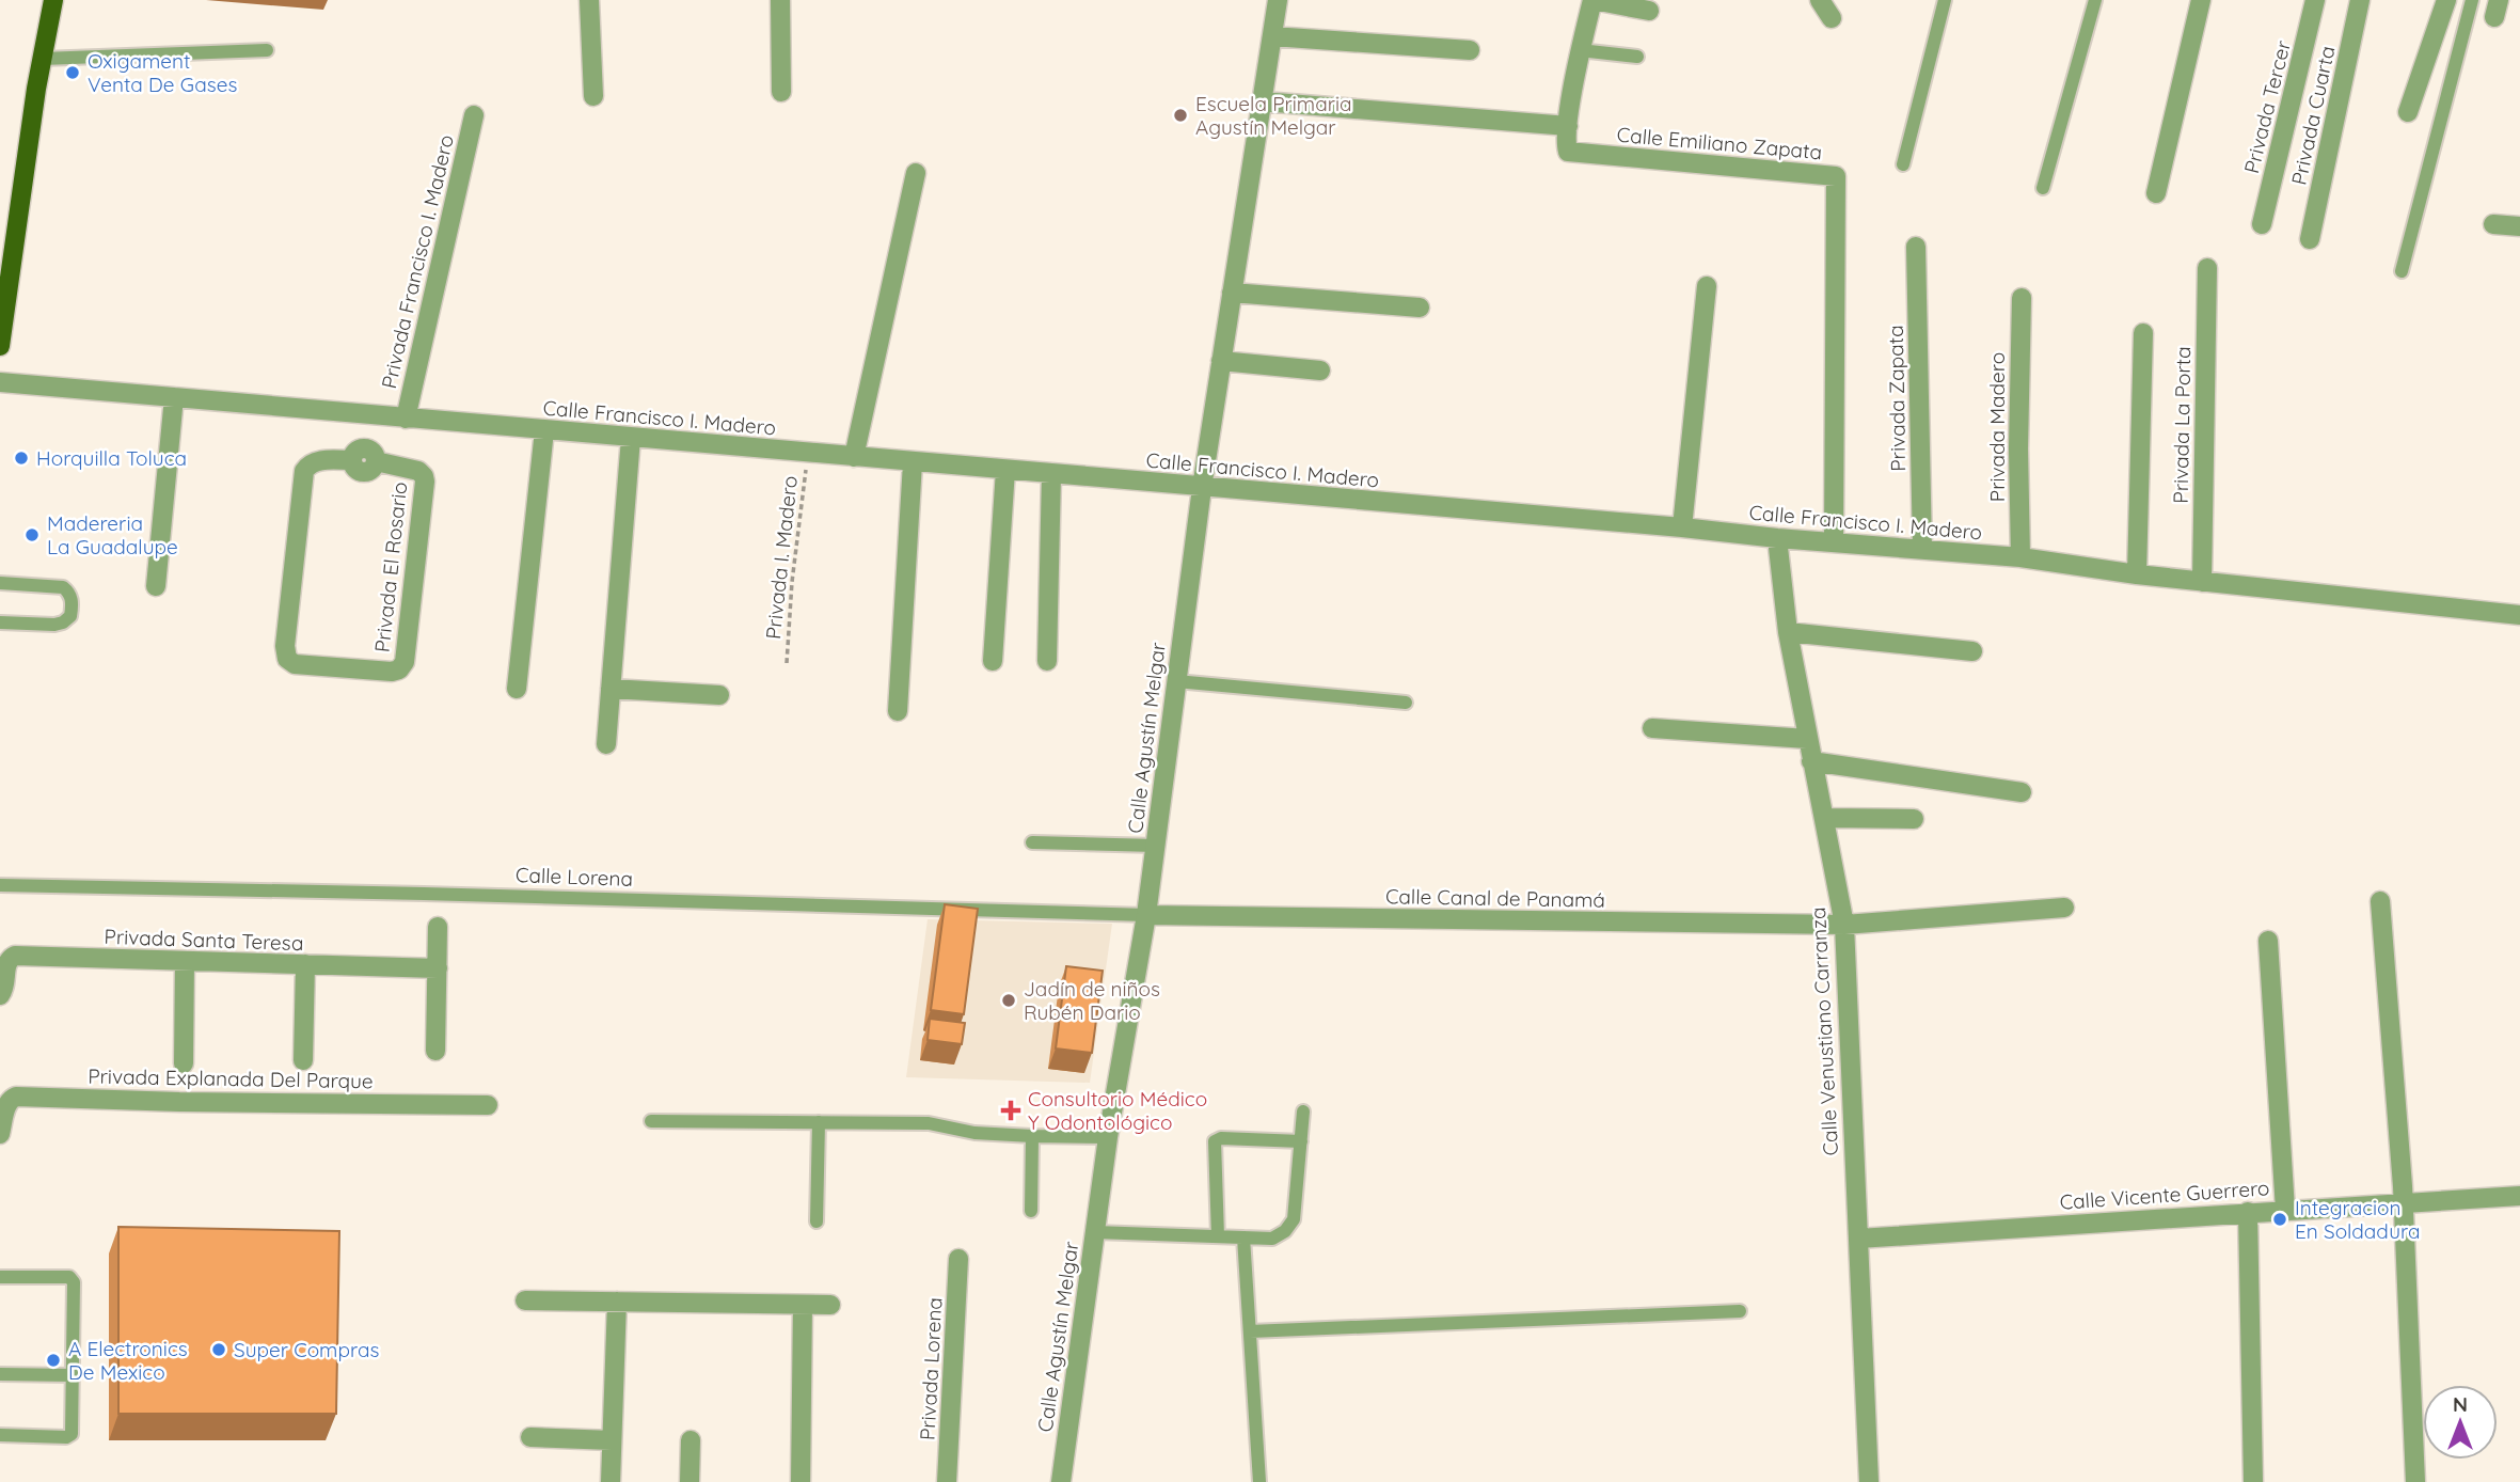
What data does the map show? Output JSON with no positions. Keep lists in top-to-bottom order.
{
  "streets": {
    "street": [
      "Privada Tercer",
      "Privada Cuarta",
      "Calle Emiliano Zapata",
      "Privada Francisco I. Madero",
      "Privada Zapata",
      "Calle Francisco I. Madero",
      "Privada La Porta",
      "Privada Madero",
      "Privada El Rosario",
      "Calle Agustín Melgar",
      "Calle Canal de Panamá",
      "Privada Santa Teresa",
      "Calle Venustiano Carranza",
      "Privada Explanada Del Parque",
      "Calle Vicente Guerrero",
      "Privada Lorena"
    ],
    "lane": ["Calle Lorena"],
    "path": ["Privada I. Madero"]
  },
  "crossings": [
    ["Calle Emiliano Zapata", "Calle Francisco I. Madero"],
    ["Privada Francisco I. Madero", "Calle Francisco I. Madero"],
    ["Privada Zapata", "Calle Francisco I. Madero"],
    ["Calle Francisco I. Madero", "Privada La Porta"],
    ["Calle Francisco I. Madero", "Privada Madero"],
    ["Calle Francisco I. Madero", "Privada I. Madero"],
    ["Calle Francisco I. Madero", "Calle Agustín Melgar"],
    ["Calle Francisco I. Madero", "Calle Venustiano Carranza"],
    ["Calle Agustín Melgar", "Calle Lorena"],
    ["Calle Agustín Melgar", "Calle Canal de Panamá"],
    ["Calle Lorena", "Calle Canal de Panamá"],
    ["Calle Canal de Panamá", "Calle Venustiano Carranza"],
    ["Calle Venustiano Carranza", "Calle Vicente Guerrero"]
  ],
  "places": {
    "other": [
      "Oxigament Venta De Gases",
      "Escuela Primaria Agustín Melgar",
      "Horquilla Toluca",
      "Madereria La Guadalupe",
      "Jadín de niños Rubén Dario",
      "Integracion En Soldadura",
      "Super Compras",
      "A Electronics De Mexico"
    ],
    "health": ["Consultorio Médico Y Odontológico"]
  },
  "north": "top"
}
